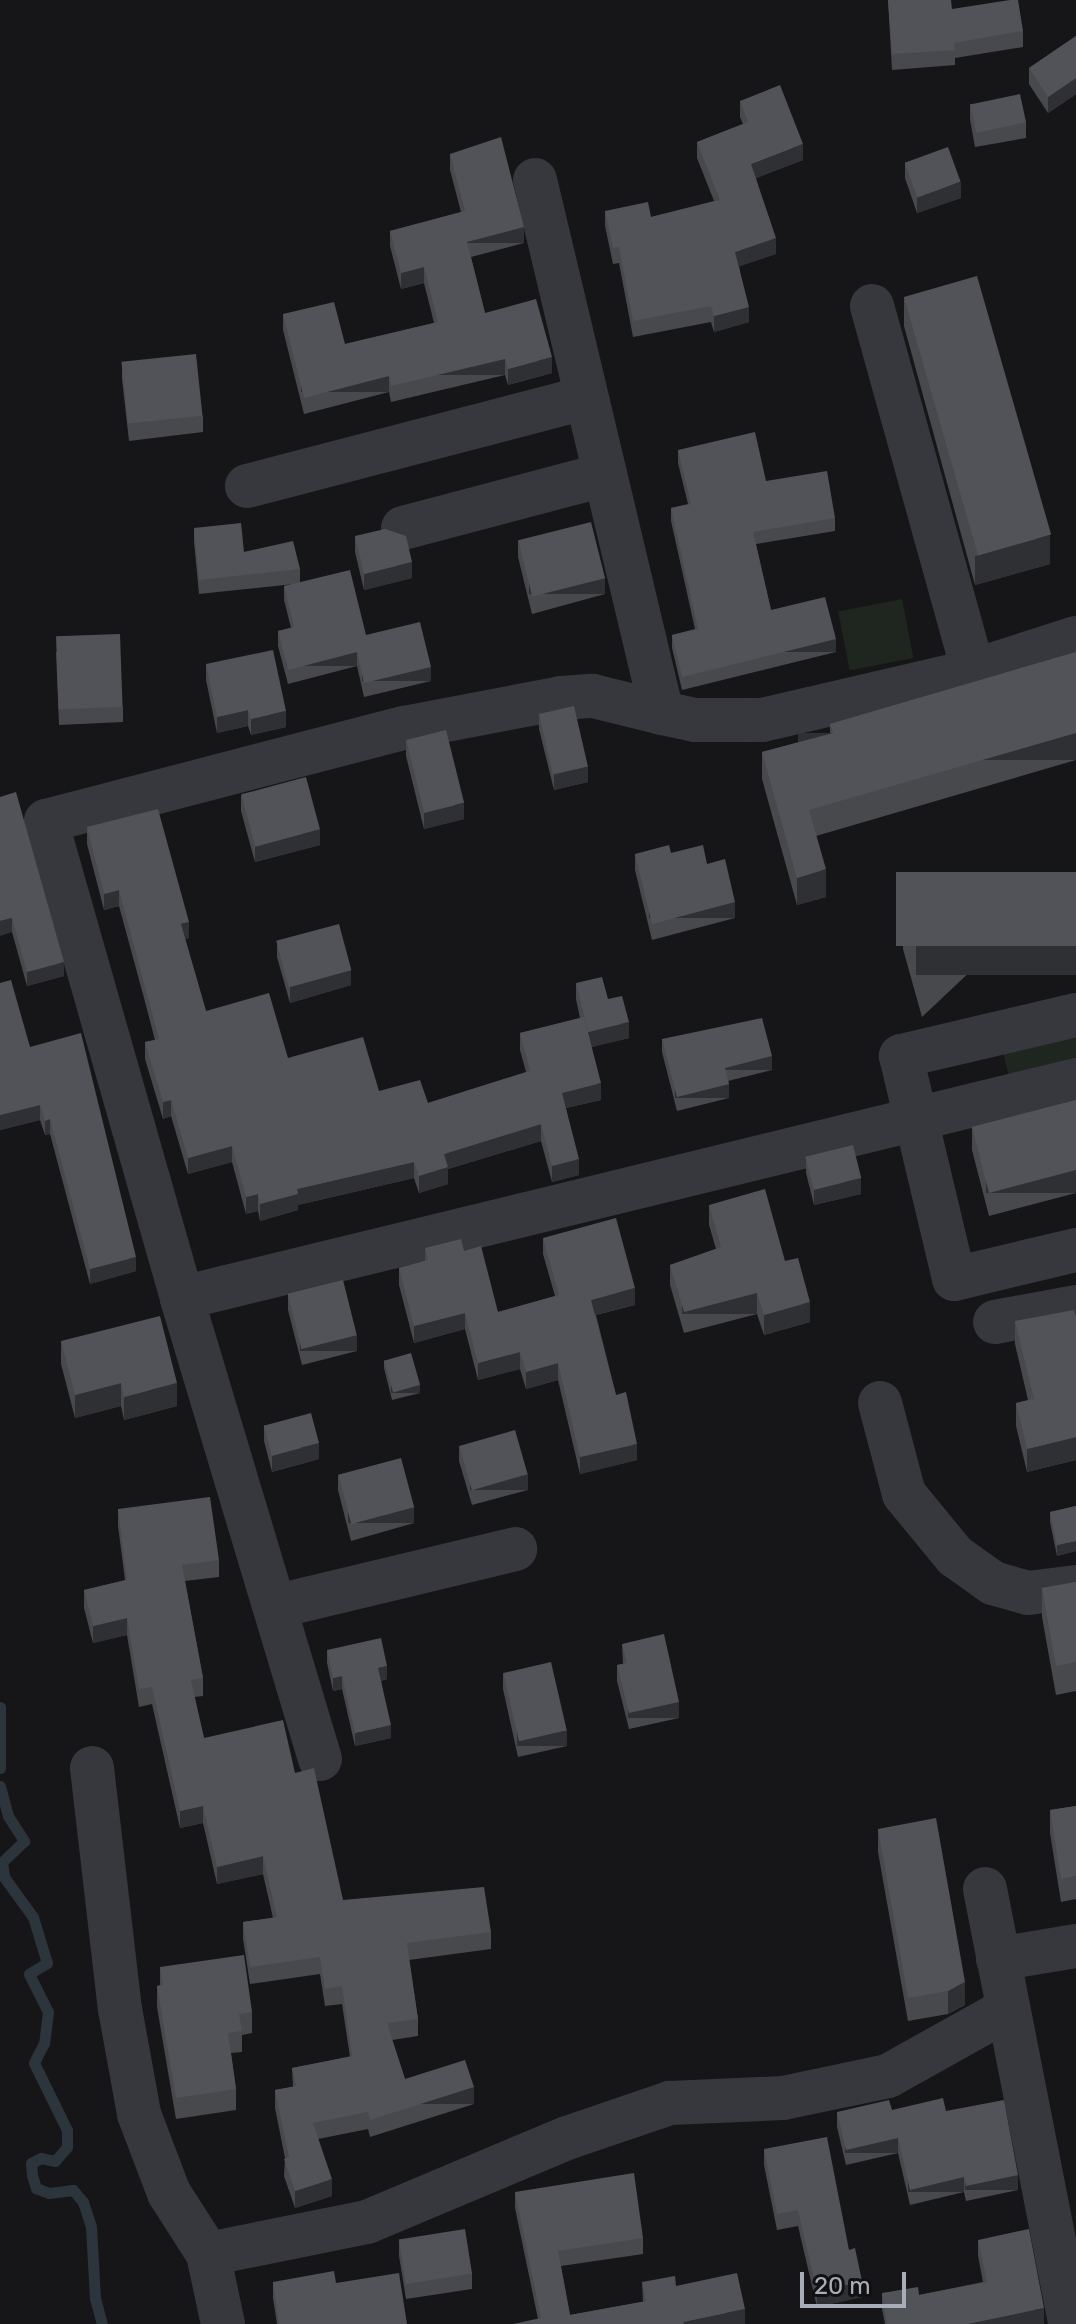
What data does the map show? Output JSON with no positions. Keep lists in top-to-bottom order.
{
  "scale_bar": "20 m"
}
